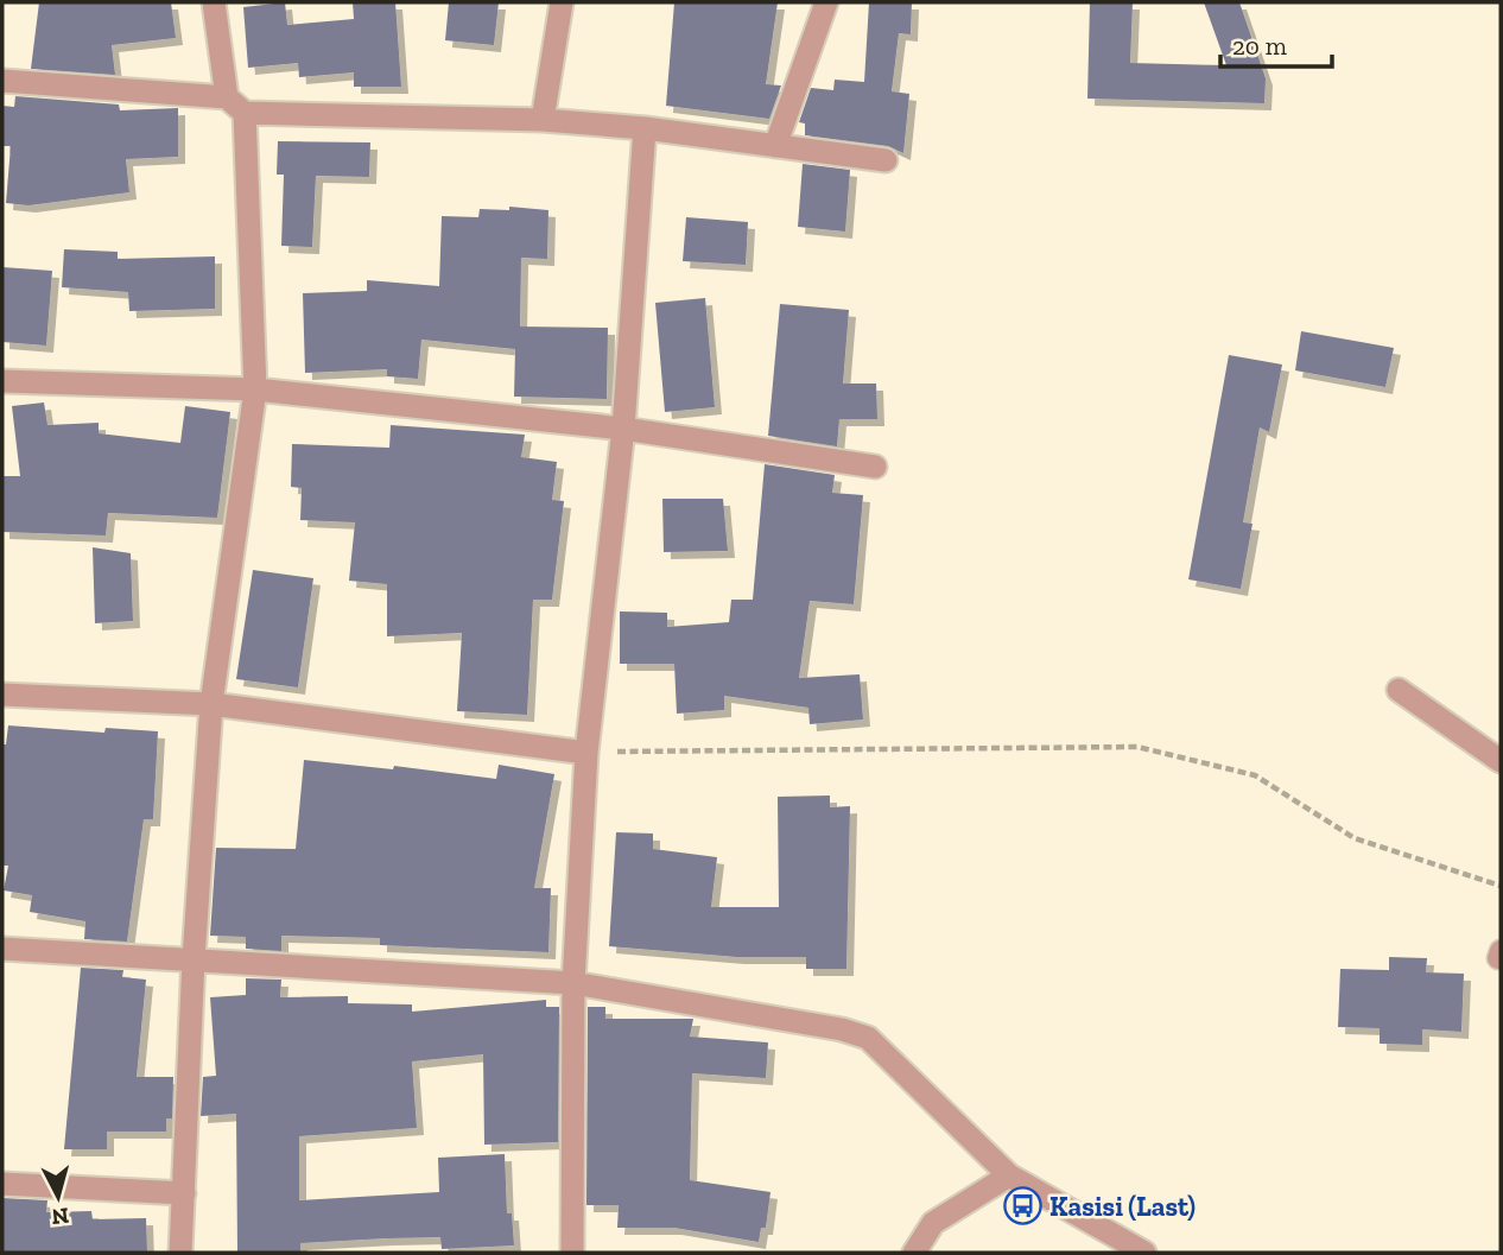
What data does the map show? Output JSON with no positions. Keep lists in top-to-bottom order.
{
  "places": {
    "bus stop": ["Kasisi (Last)"]
  },
  "scale_bar": "20 m",
  "north": "bottom"
}
